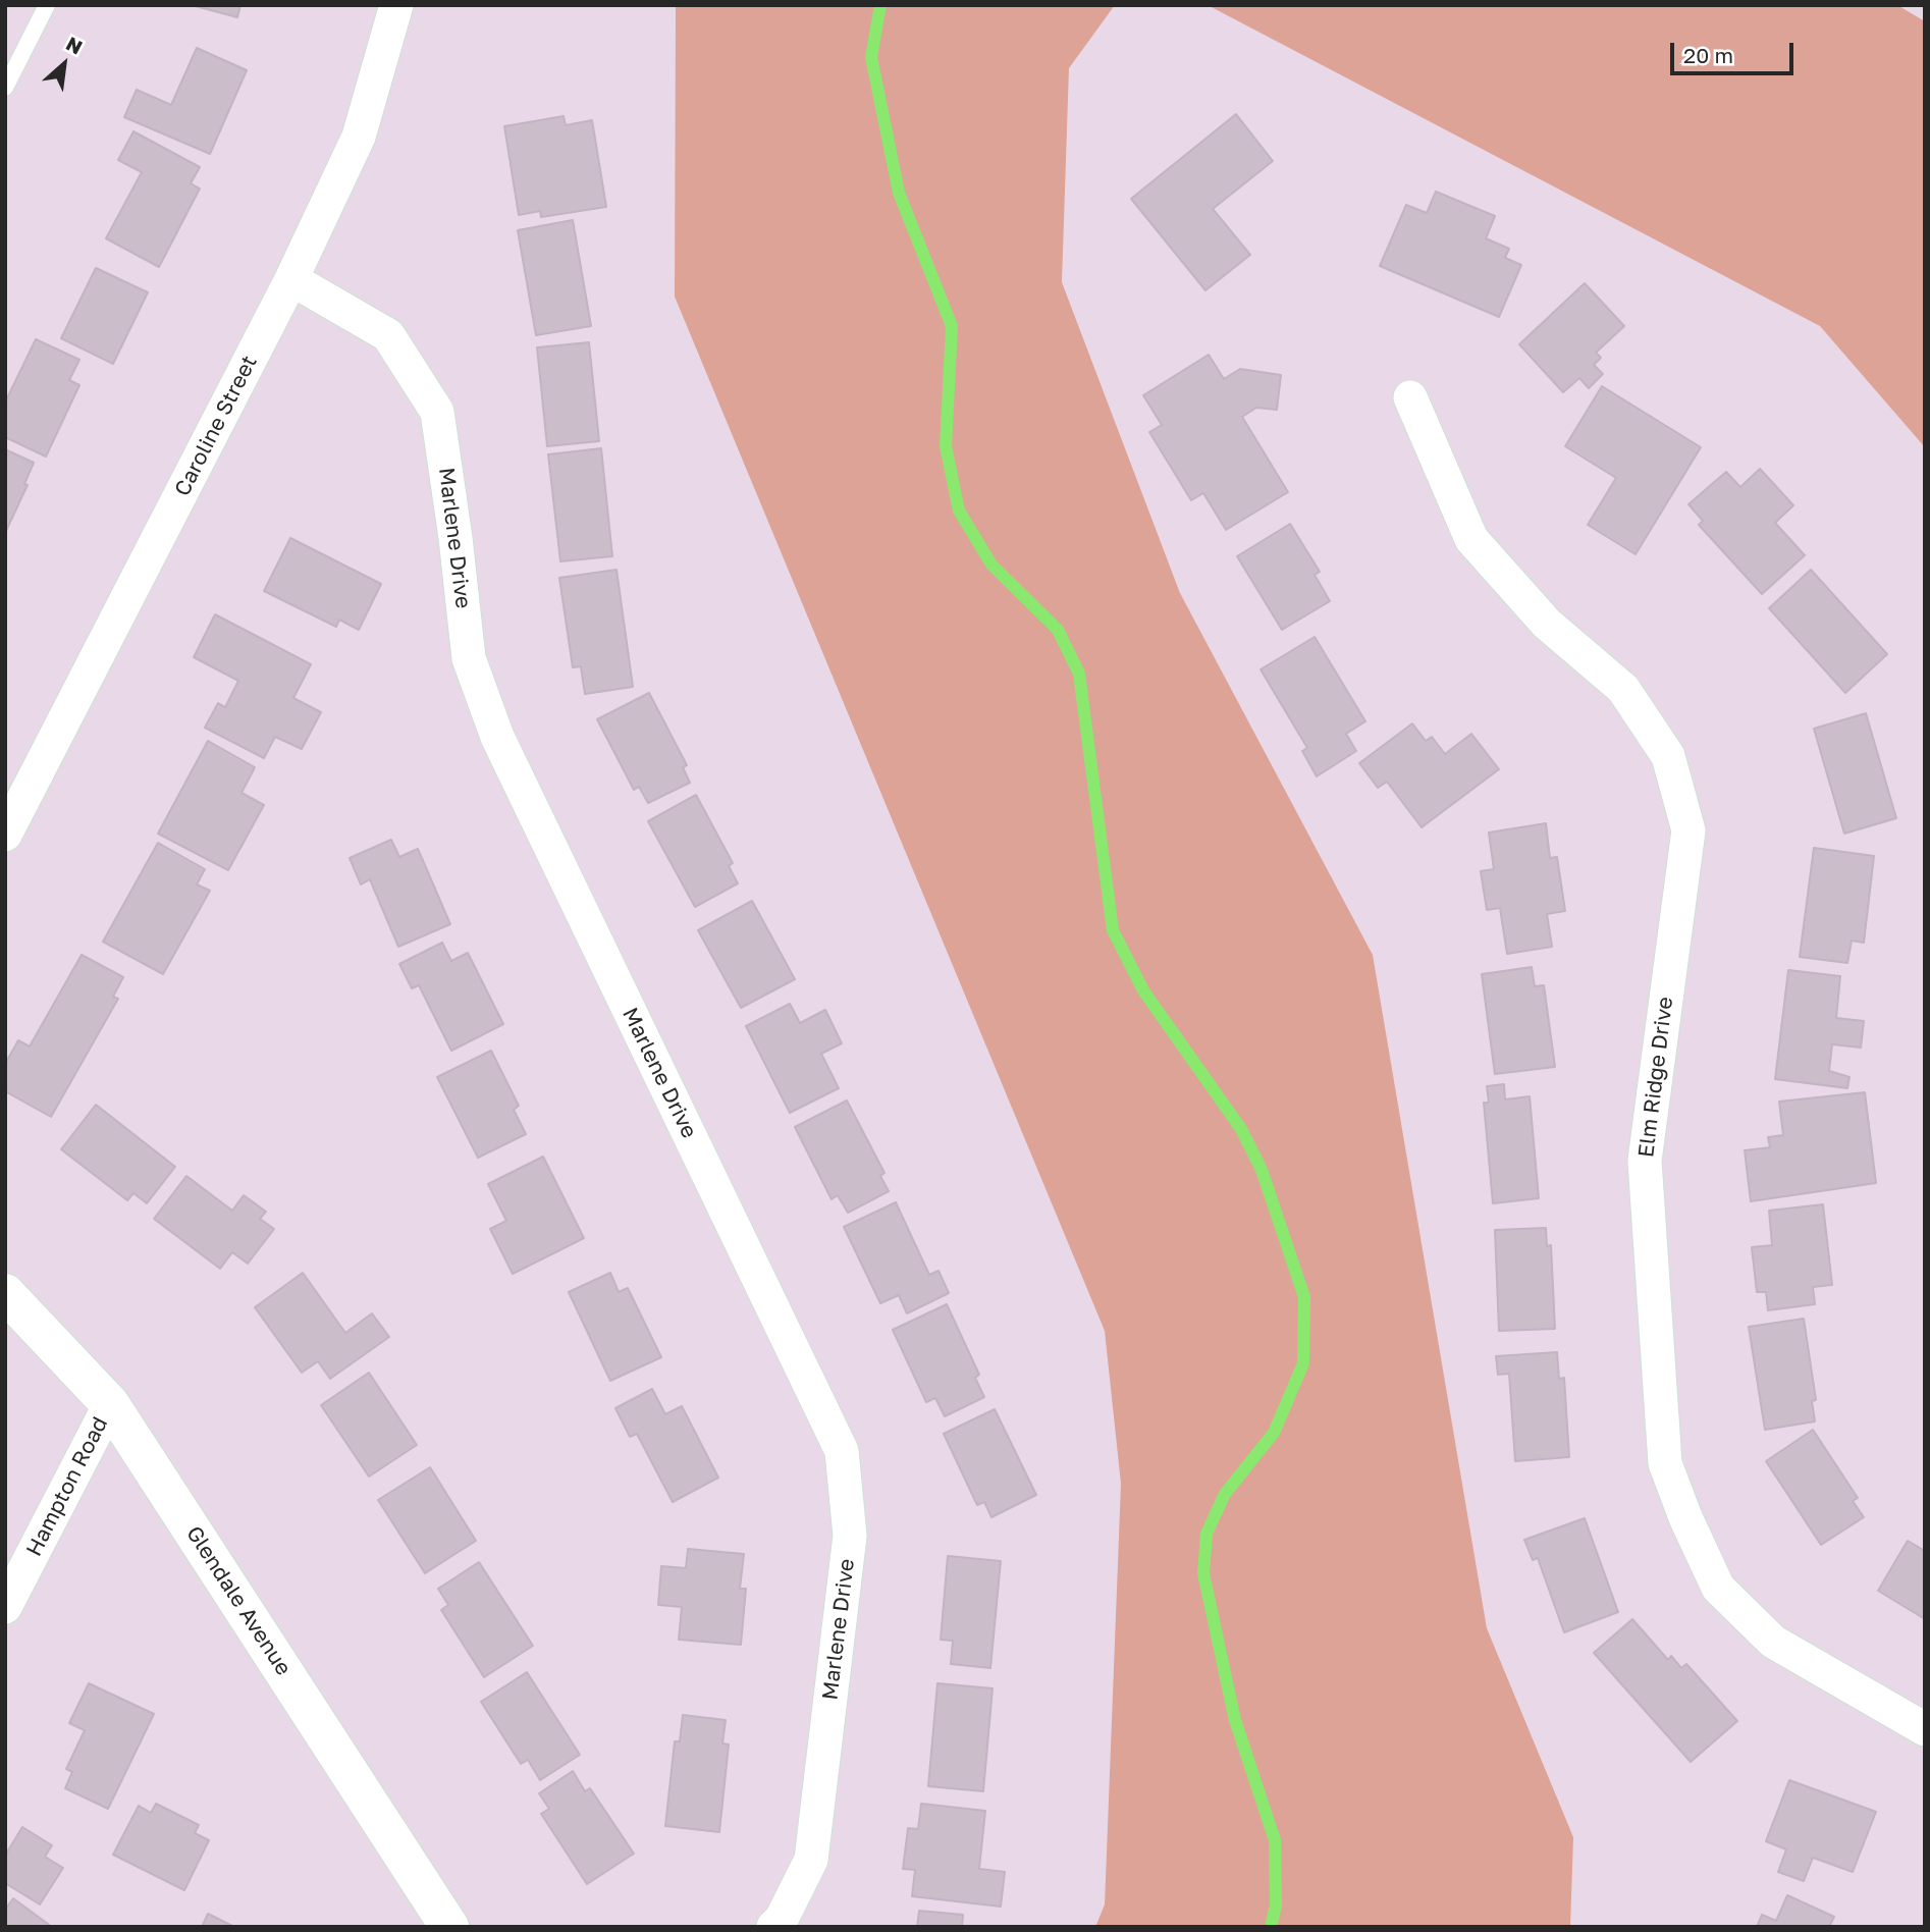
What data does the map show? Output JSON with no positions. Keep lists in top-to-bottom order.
{
  "streets": {
    "main road": ["Glendale Avenue"],
    "street": [
      "Caroline Street",
      "Marlene Drive",
      "Elm Ridge Drive",
      "Hampton Road"
    ]
  },
  "crossings": [
    ["Caroline Street", "Marlene Drive"],
    ["Hampton Road", "Glendale Avenue"]
  ],
  "scale_bar": "20 m",
  "north": "top right"
}
